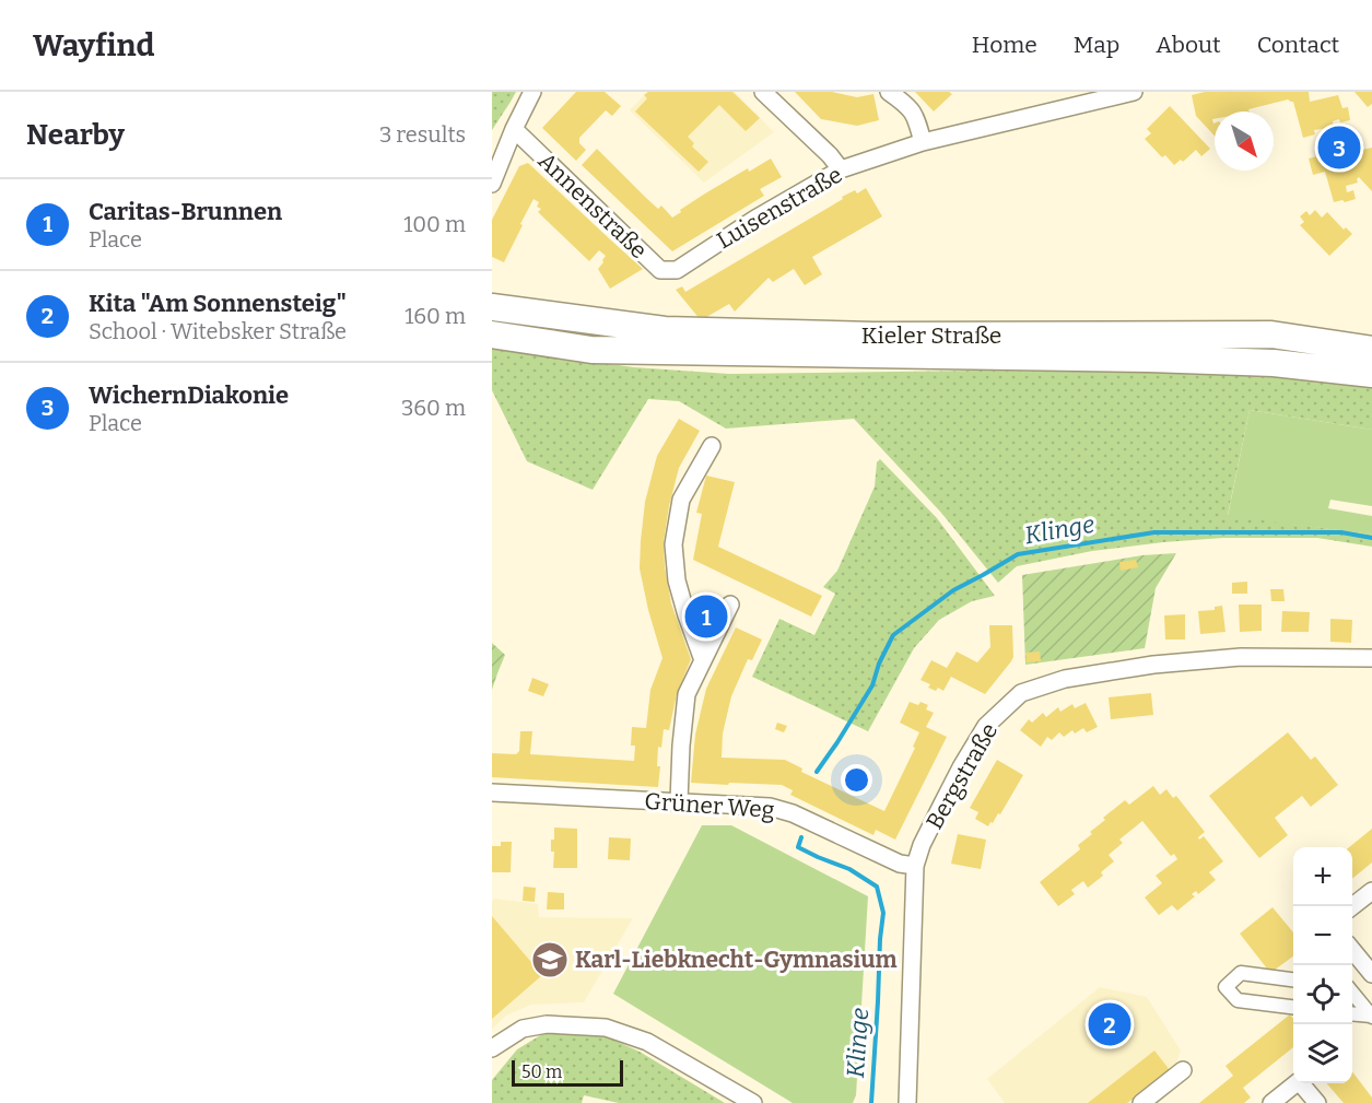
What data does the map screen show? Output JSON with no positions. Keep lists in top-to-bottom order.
{
  "streets": {
    "main road": ["Kieler Straße"],
    "street": [
      "Annenstraße",
      "Luisenstraße",
      "Bergstraße",
      "Grüner Weg"
    ]
  },
  "crossings": [
    ["Annenstraße", "Luisenstraße"],
    ["Bergstraße", "Grüner Weg"]
  ],
  "water": ["Klinge"],
  "places": {
    "school or university": ["Karl-Liebknecht-Gymnasium"]
  },
  "scale_bar": "50 m",
  "north": "bottom right",
  "page": {
    "header": "Wayfind",
    "nav": [
      "Home",
      "Map",
      "About",
      "Contact"
    ],
    "heading": ["Nearby", "3 results"],
    "pins": ["3", "1", "2"],
    "list": [
      {
        "mark": "1",
        "name": "Caritas-Brunnen",
        "note": "Place",
        "value": "100 m"
      },
      {
        "mark": "2",
        "name": "Kita \"Am Sonnensteig\"",
        "note": "School · Witebsker Straße",
        "value": "160 m"
      },
      {
        "mark": "3",
        "name": "WichernDiakonie",
        "note": "Place",
        "value": "360 m"
      }
    ],
    "map_buttons": ["+", "−"],
    "scale": "50 m"
  }
}
